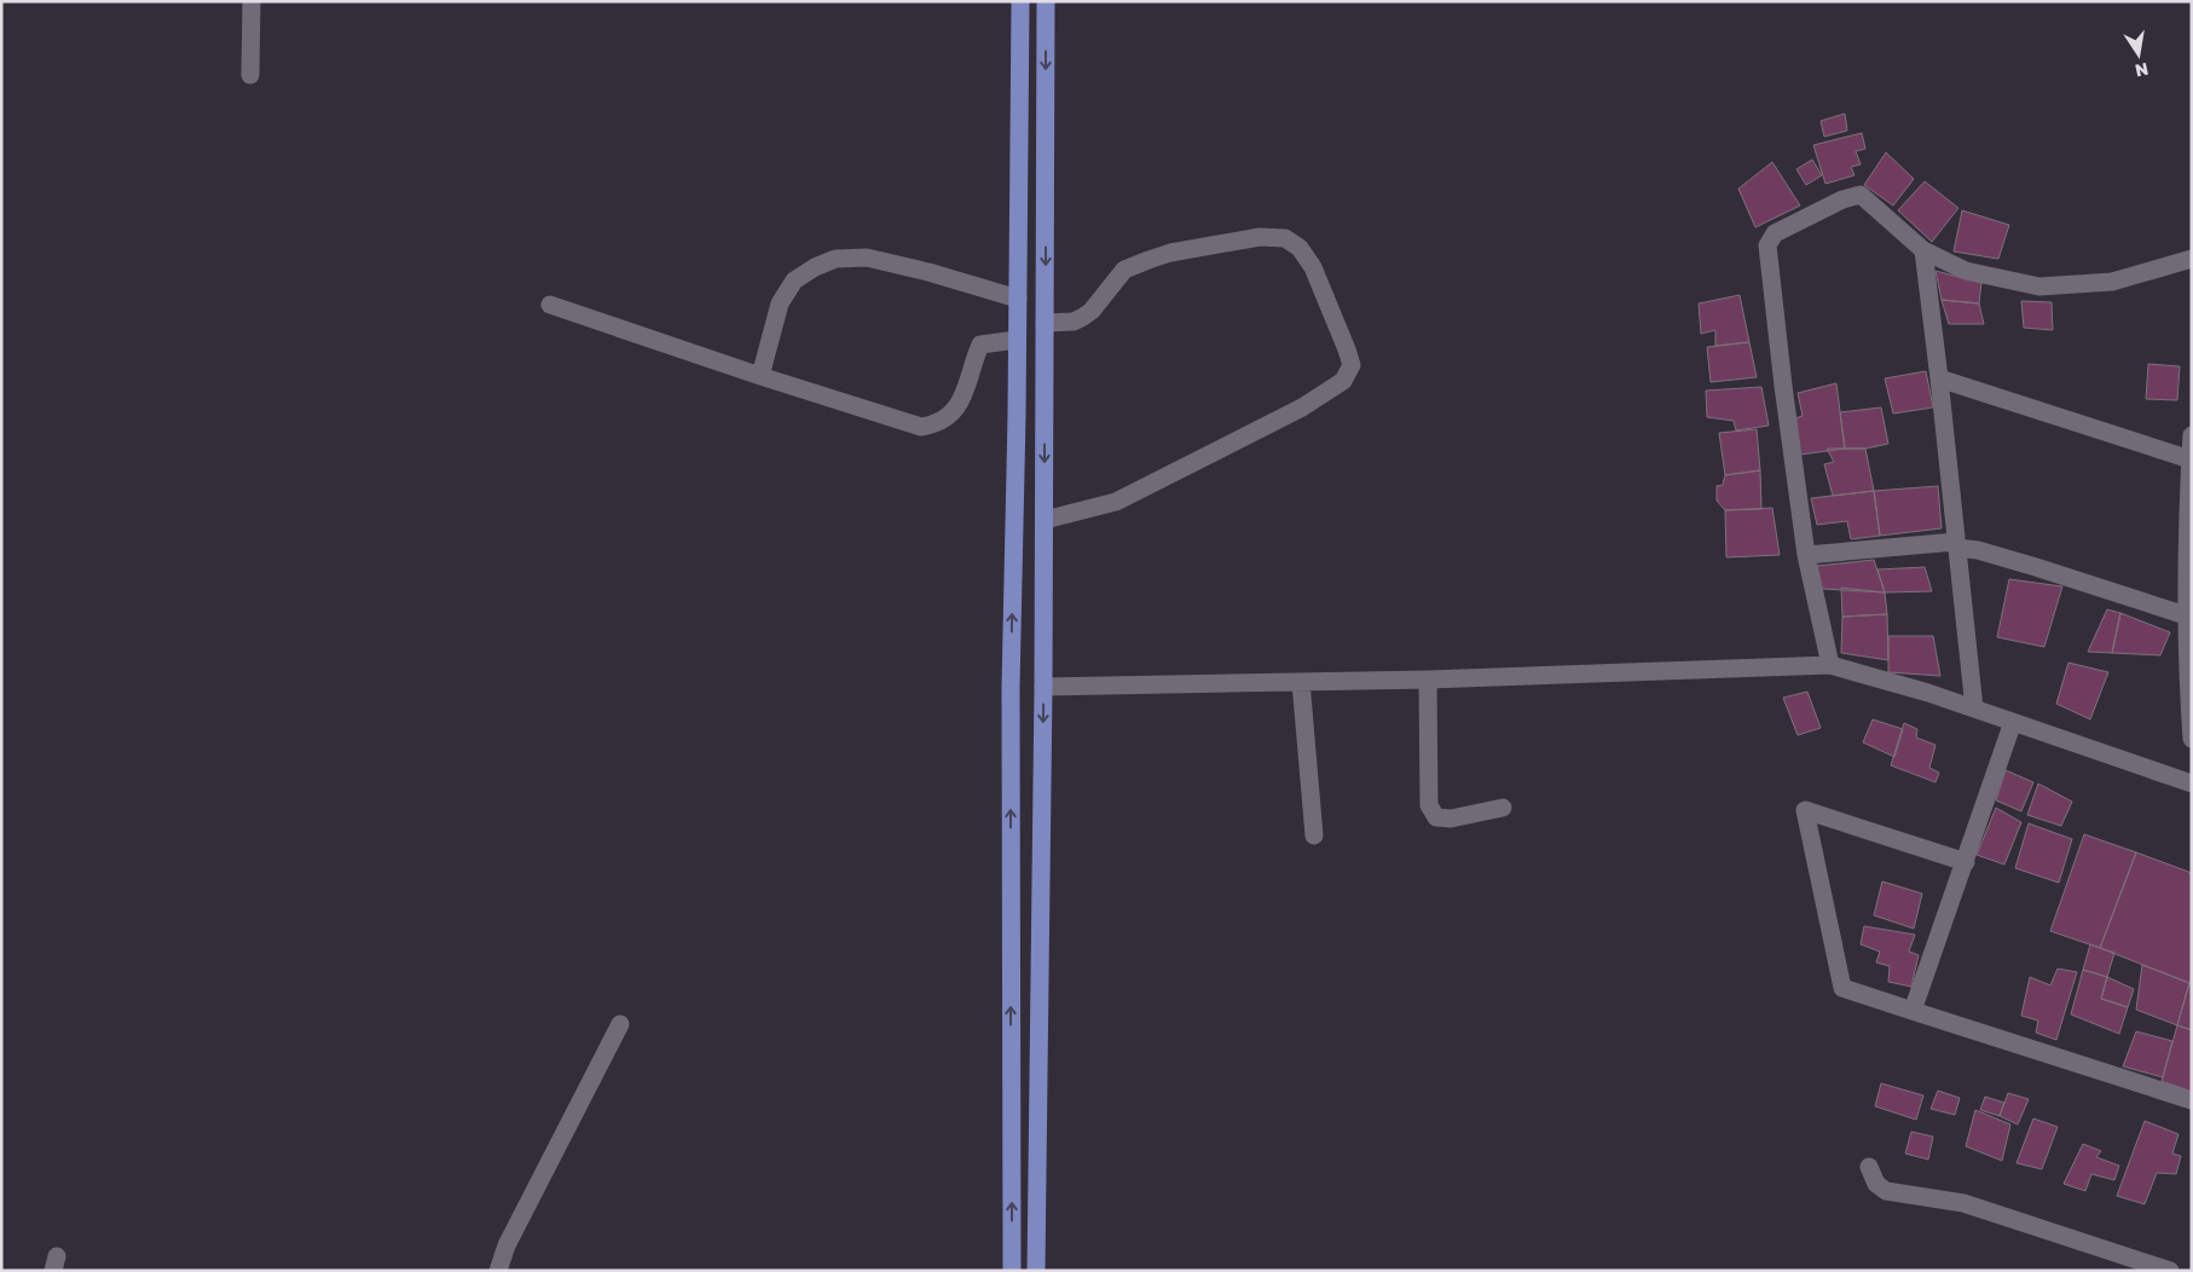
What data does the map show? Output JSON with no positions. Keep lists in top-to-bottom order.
{
  "north": "bottom"
}
